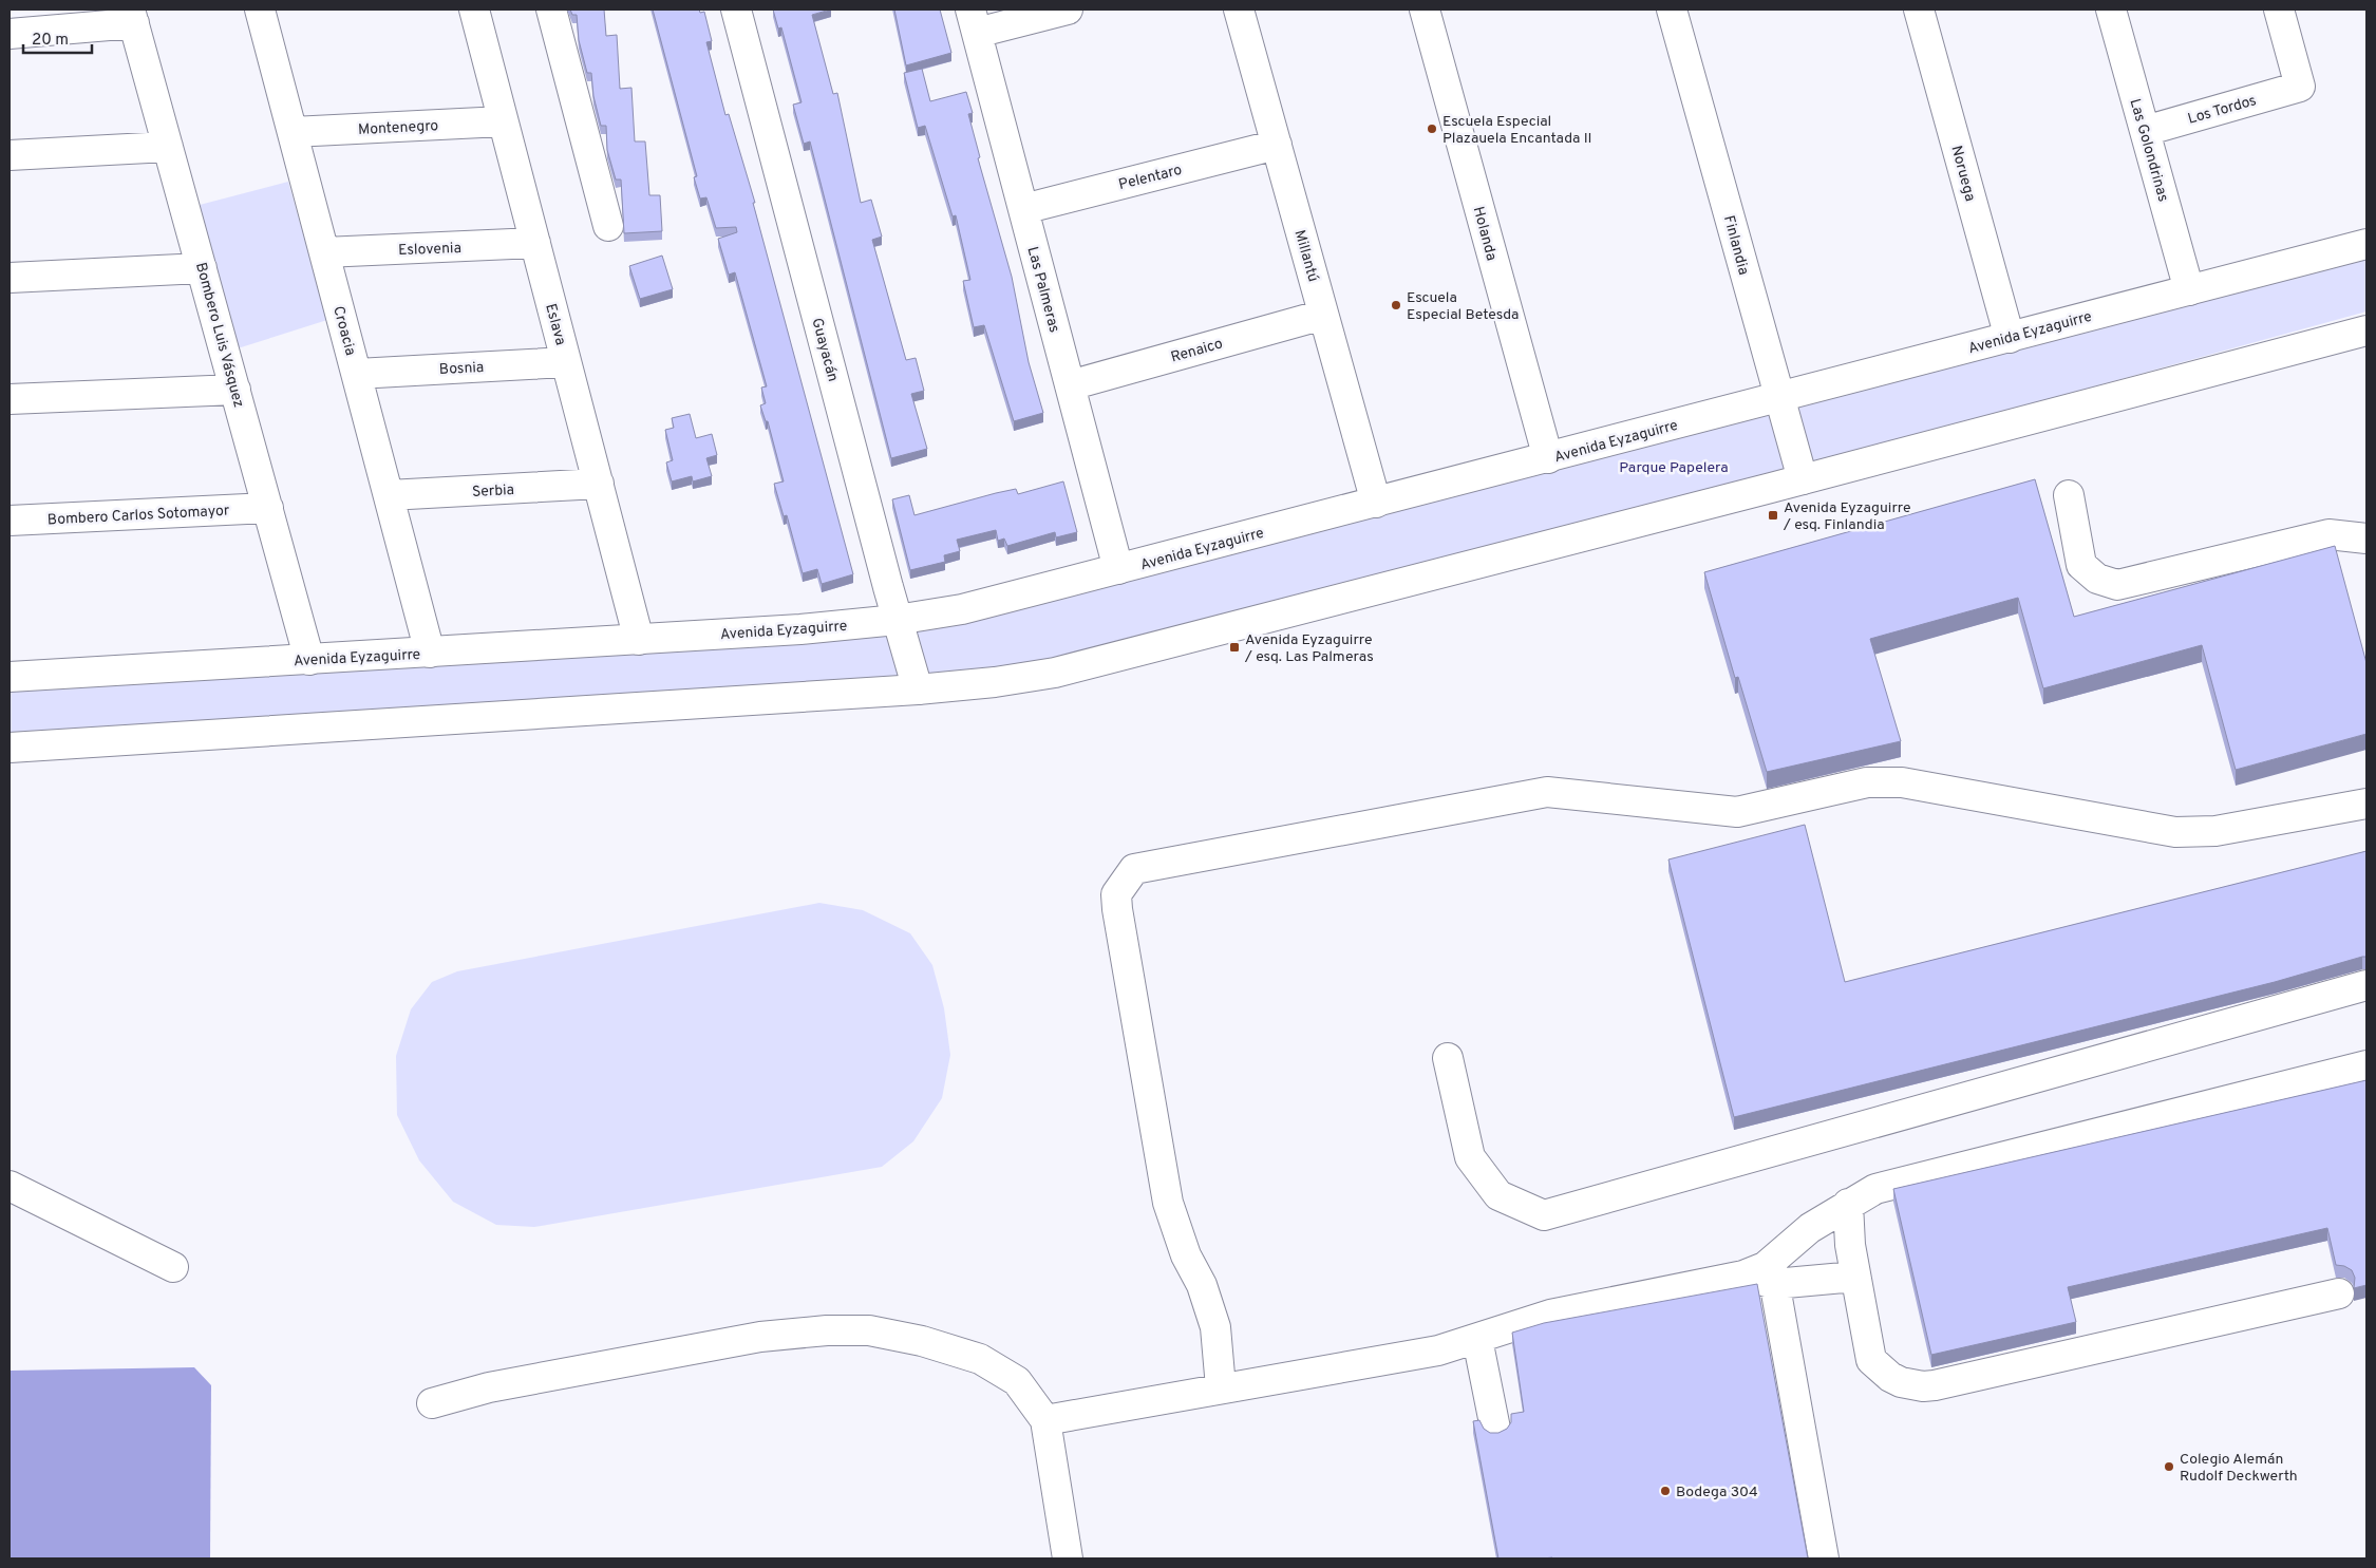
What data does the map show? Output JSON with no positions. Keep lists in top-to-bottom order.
{
  "streets": {
    "street": [
      "Los Tordos",
      "Montenegro",
      "Las Golondrinas",
      "Noruega",
      "Pelentaro",
      "Holanda",
      "Finlandia",
      "Eslovenia",
      "Millantú",
      "Las Palmeras",
      "Eslava",
      "Croacia",
      "Avenida Eyzaguirre",
      "Bombero Luis Vásquez",
      "Guayacán",
      "Renaico",
      "Bosnia",
      "Serbia",
      "Bombero Carlos Sotomayor"
    ]
  },
  "crossings": [
    ["Los Tordos", "Las Golondrinas"],
    ["Montenegro", "Eslava"],
    ["Montenegro", "Croacia"],
    ["Las Golondrinas", "Avenida Eyzaguirre"],
    ["Noruega", "Avenida Eyzaguirre"],
    ["Pelentaro", "Millantú"],
    ["Pelentaro", "Las Palmeras"],
    ["Holanda", "Avenida Eyzaguirre"],
    ["Finlandia", "Avenida Eyzaguirre"],
    ["Eslovenia", "Eslava"],
    ["Eslovenia", "Croacia"],
    ["Millantú", "Avenida Eyzaguirre"],
    ["Millantú", "Renaico"],
    ["Las Palmeras", "Avenida Eyzaguirre"],
    ["Las Palmeras", "Renaico"],
    ["Eslava", "Avenida Eyzaguirre"],
    ["Eslava", "Bosnia"],
    ["Eslava", "Serbia"],
    ["Croacia", "Avenida Eyzaguirre"],
    ["Croacia", "Bosnia"],
    ["Croacia", "Serbia"],
    ["Avenida Eyzaguirre", "Bombero Luis Vásquez"],
    ["Avenida Eyzaguirre", "Guayacán"],
    ["Bombero Luis Vásquez", "Bombero Carlos Sotomayor"]
  ],
  "parks": ["Parque Papelera"],
  "places": {
    "other": [
      "Escuela Especial Plazauela Encantada II",
      "Escuela Especial Betesda",
      "Colegio Alemán Rudolf Deckwerth",
      "Bodega 304"
    ],
    "transit": ["Avenida Eyzaguirre / esq. Finlandia", "Avenida Eyzaguirre / esq. Las Palmeras"]
  },
  "scale_bar": "20 m"
}
